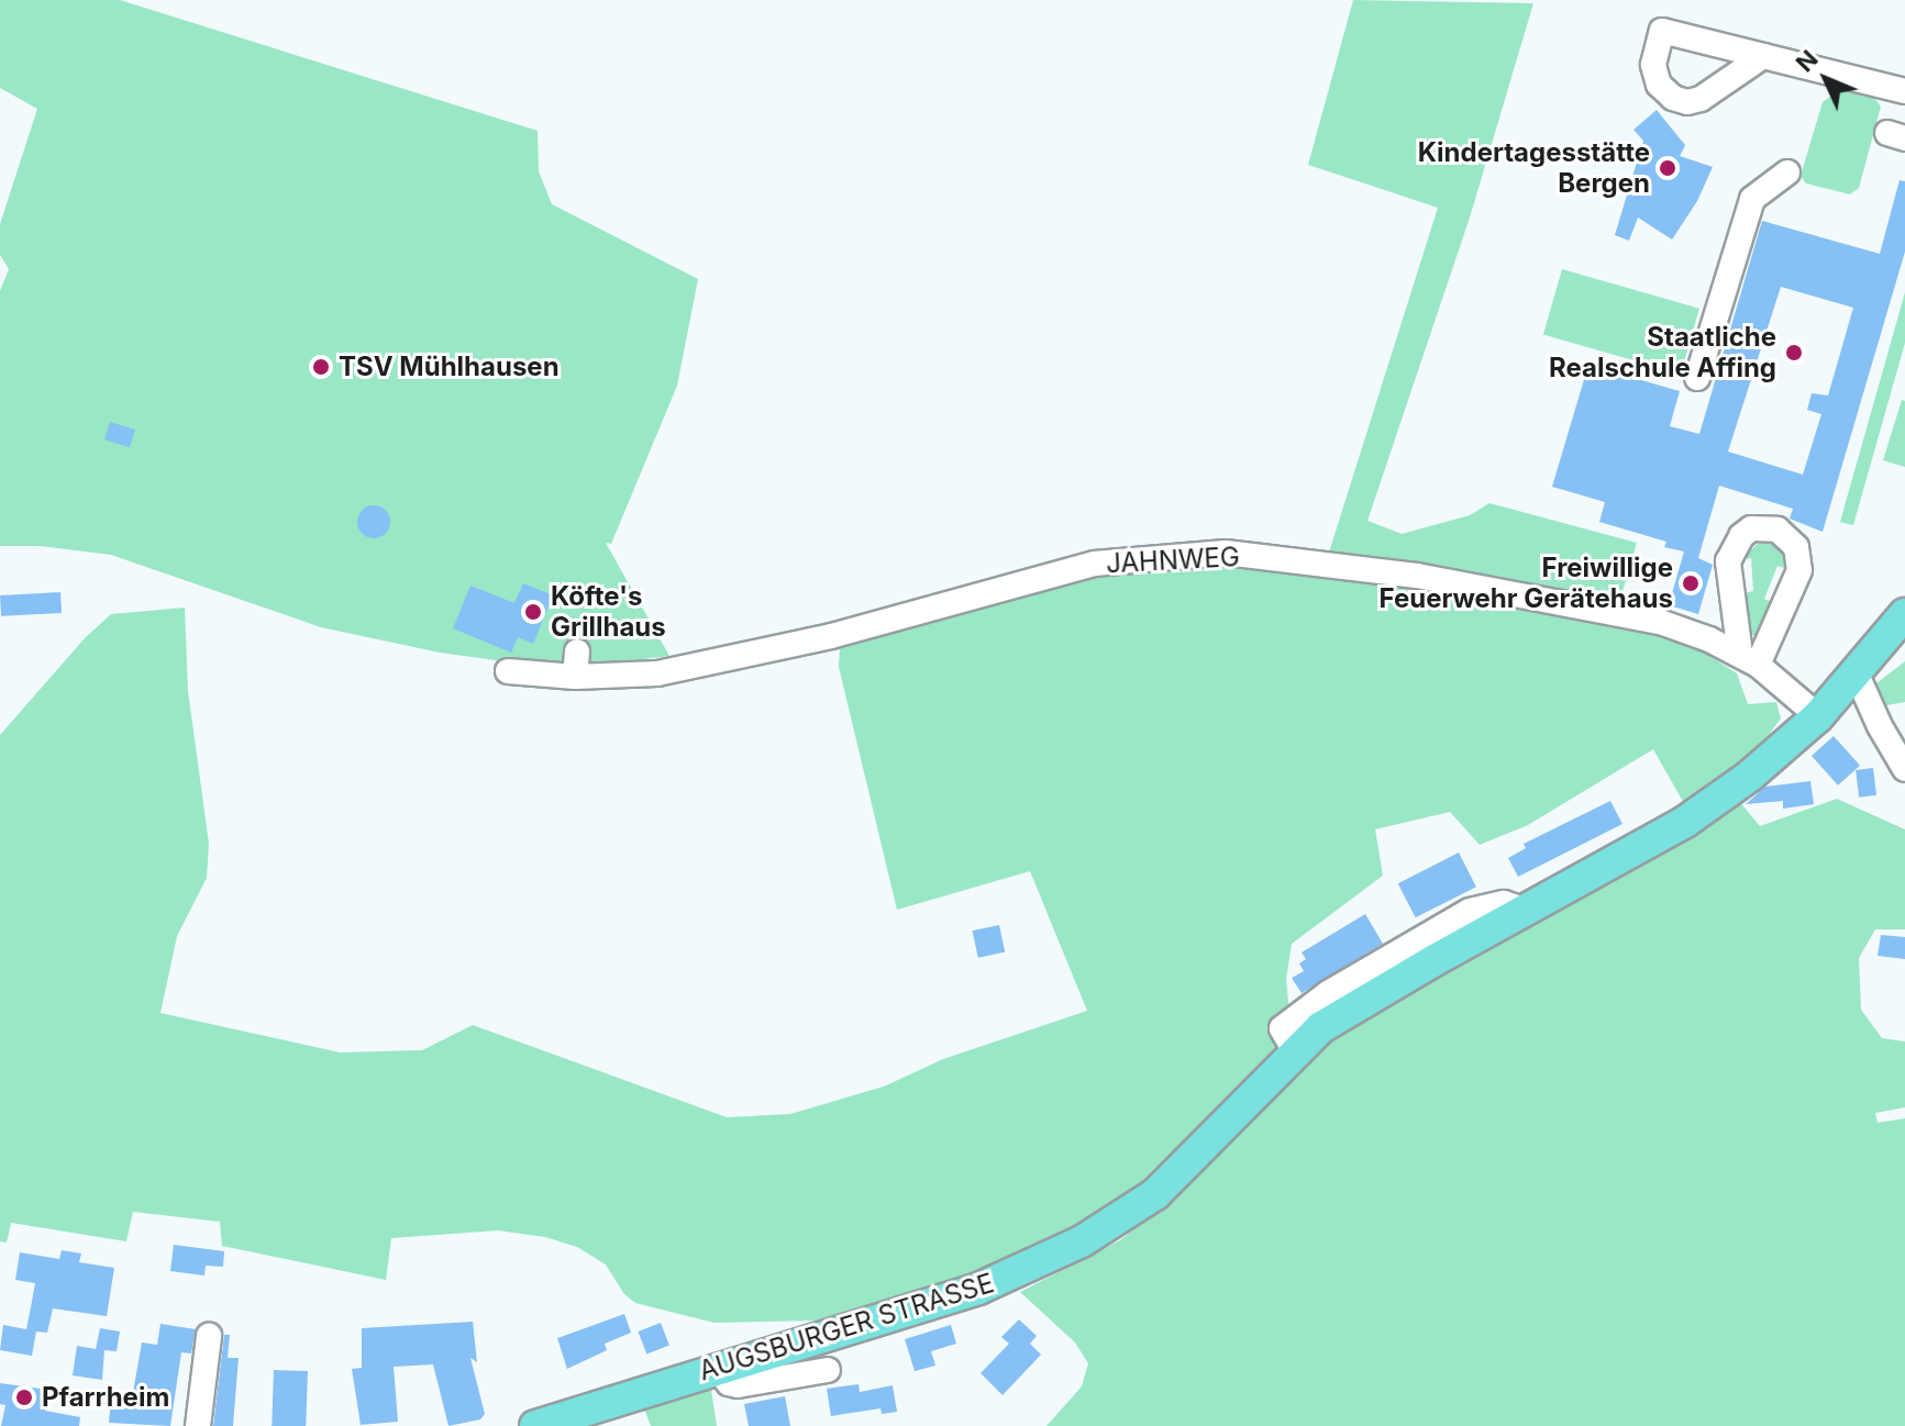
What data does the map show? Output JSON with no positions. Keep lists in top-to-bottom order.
{
  "streets": {
    "main road": ["AUGSBURGER STRASSE"],
    "street": ["JAHNWEG"]
  },
  "crossings": [
    ["JAHNWEG", "AUGSBURGER STRASSE"]
  ],
  "places": [
    "Kindertagesstätte Bergen",
    "Staatliche Realschule Affing",
    "TSV Mühlhausen",
    "Freiwillige Feuerwehr Gerätehaus",
    "Köfte's Grillhaus",
    "Pfarrheim"
  ],
  "north": "top left"
}
